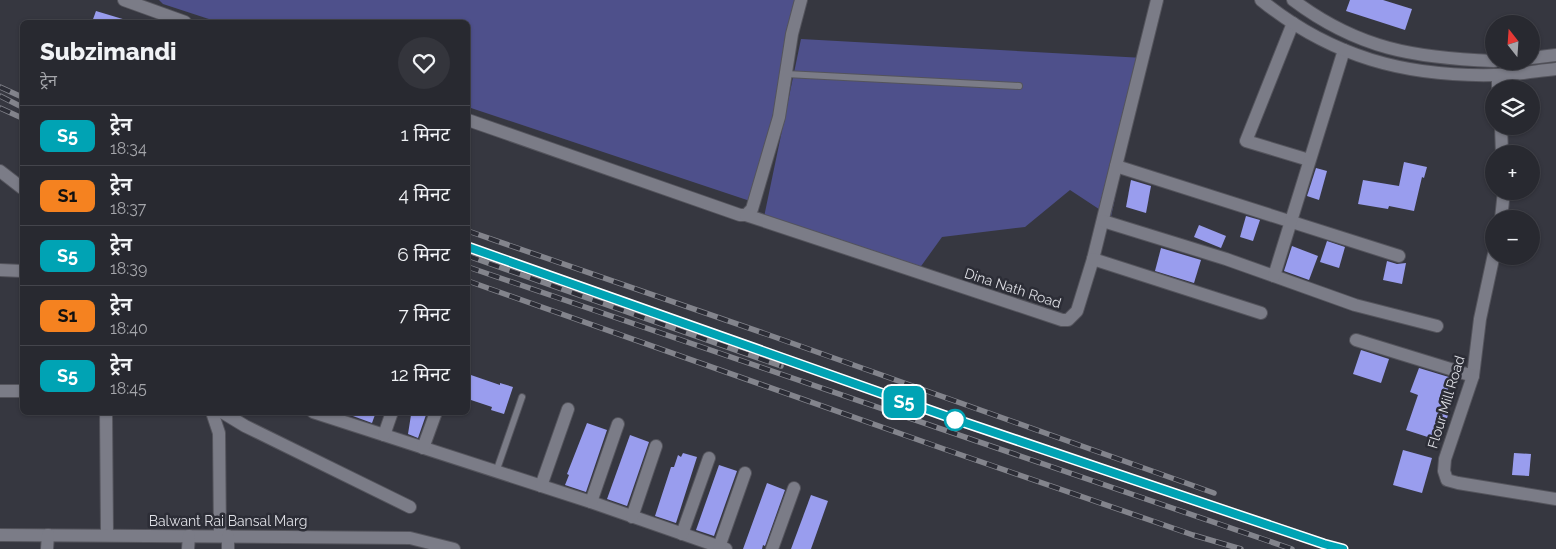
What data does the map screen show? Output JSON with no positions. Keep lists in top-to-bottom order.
{
  "streets": {
    "street": ["Dina Nath Road", "Flour Mill Road", "Balwant Rai Bansal Marg"]
  },
  "north": "top",
  "page": {
    "on_map": "S5",
    "map_buttons": ["+", "−"],
    "heading": ["Subzimandi", "ट्रेन"],
    "list": [
      {
        "mark": "S5",
        "name": "ट्रेन",
        "note": "18:34",
        "value": "1 मिनट"
      },
      {
        "mark": "S1",
        "name": "ट्रेन",
        "note": "18:37",
        "value": "4 मिनट"
      },
      {
        "mark": "S5",
        "name": "ट्रेन",
        "note": "18:39",
        "value": "6 मिनट"
      },
      {
        "mark": "S1",
        "name": "ट्रेन",
        "note": "18:40",
        "value": "7 मिनट"
      },
      {
        "mark": "S5",
        "name": "ट्रेन",
        "note": "18:45",
        "value": "12 मिनट"
      }
    ]
  }
}
